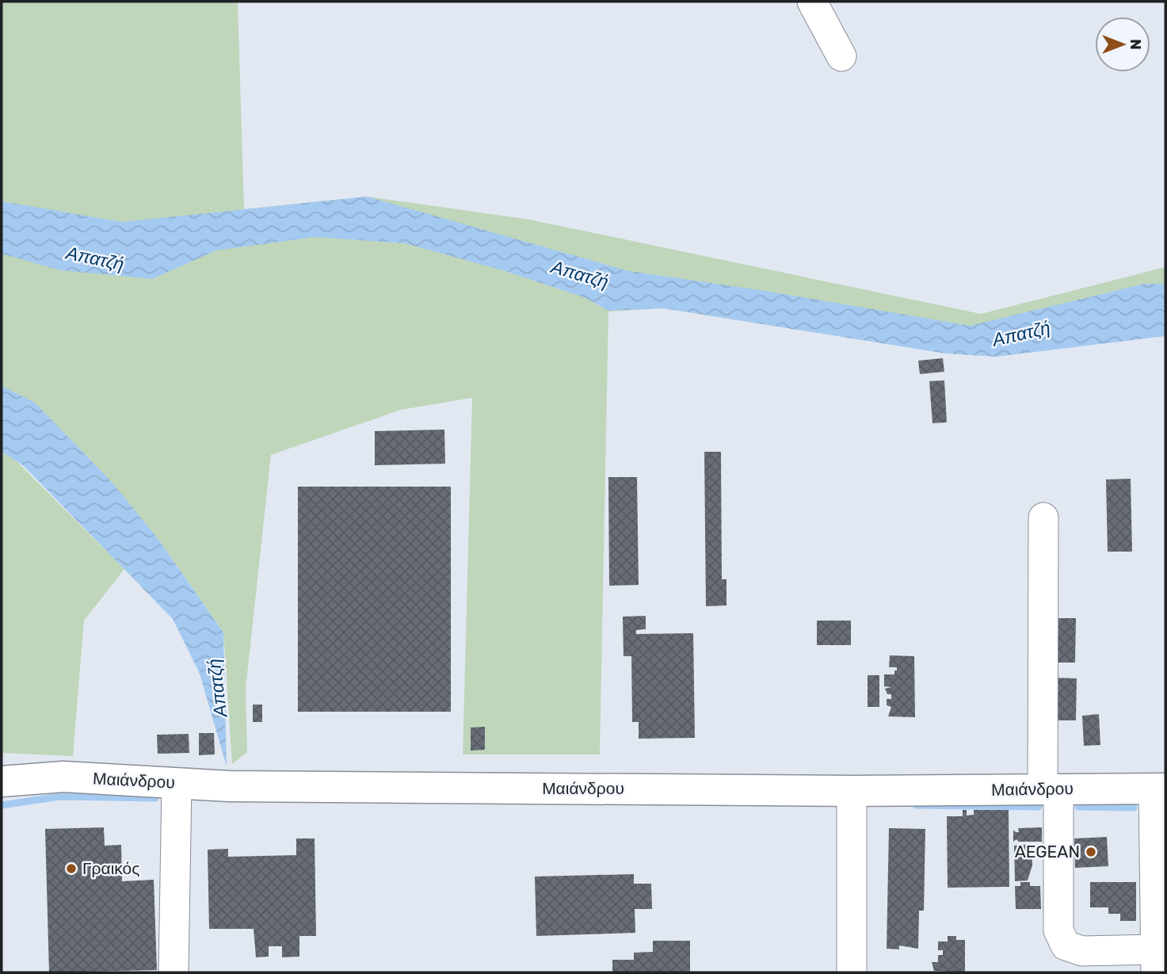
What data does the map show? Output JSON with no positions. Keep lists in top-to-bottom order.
{
  "streets": {
    "main road": ["Μαιάνδρου"]
  },
  "water": ["Απατζή"],
  "places": ["AEGEAN", "Γραικός"],
  "north": "right"
}
